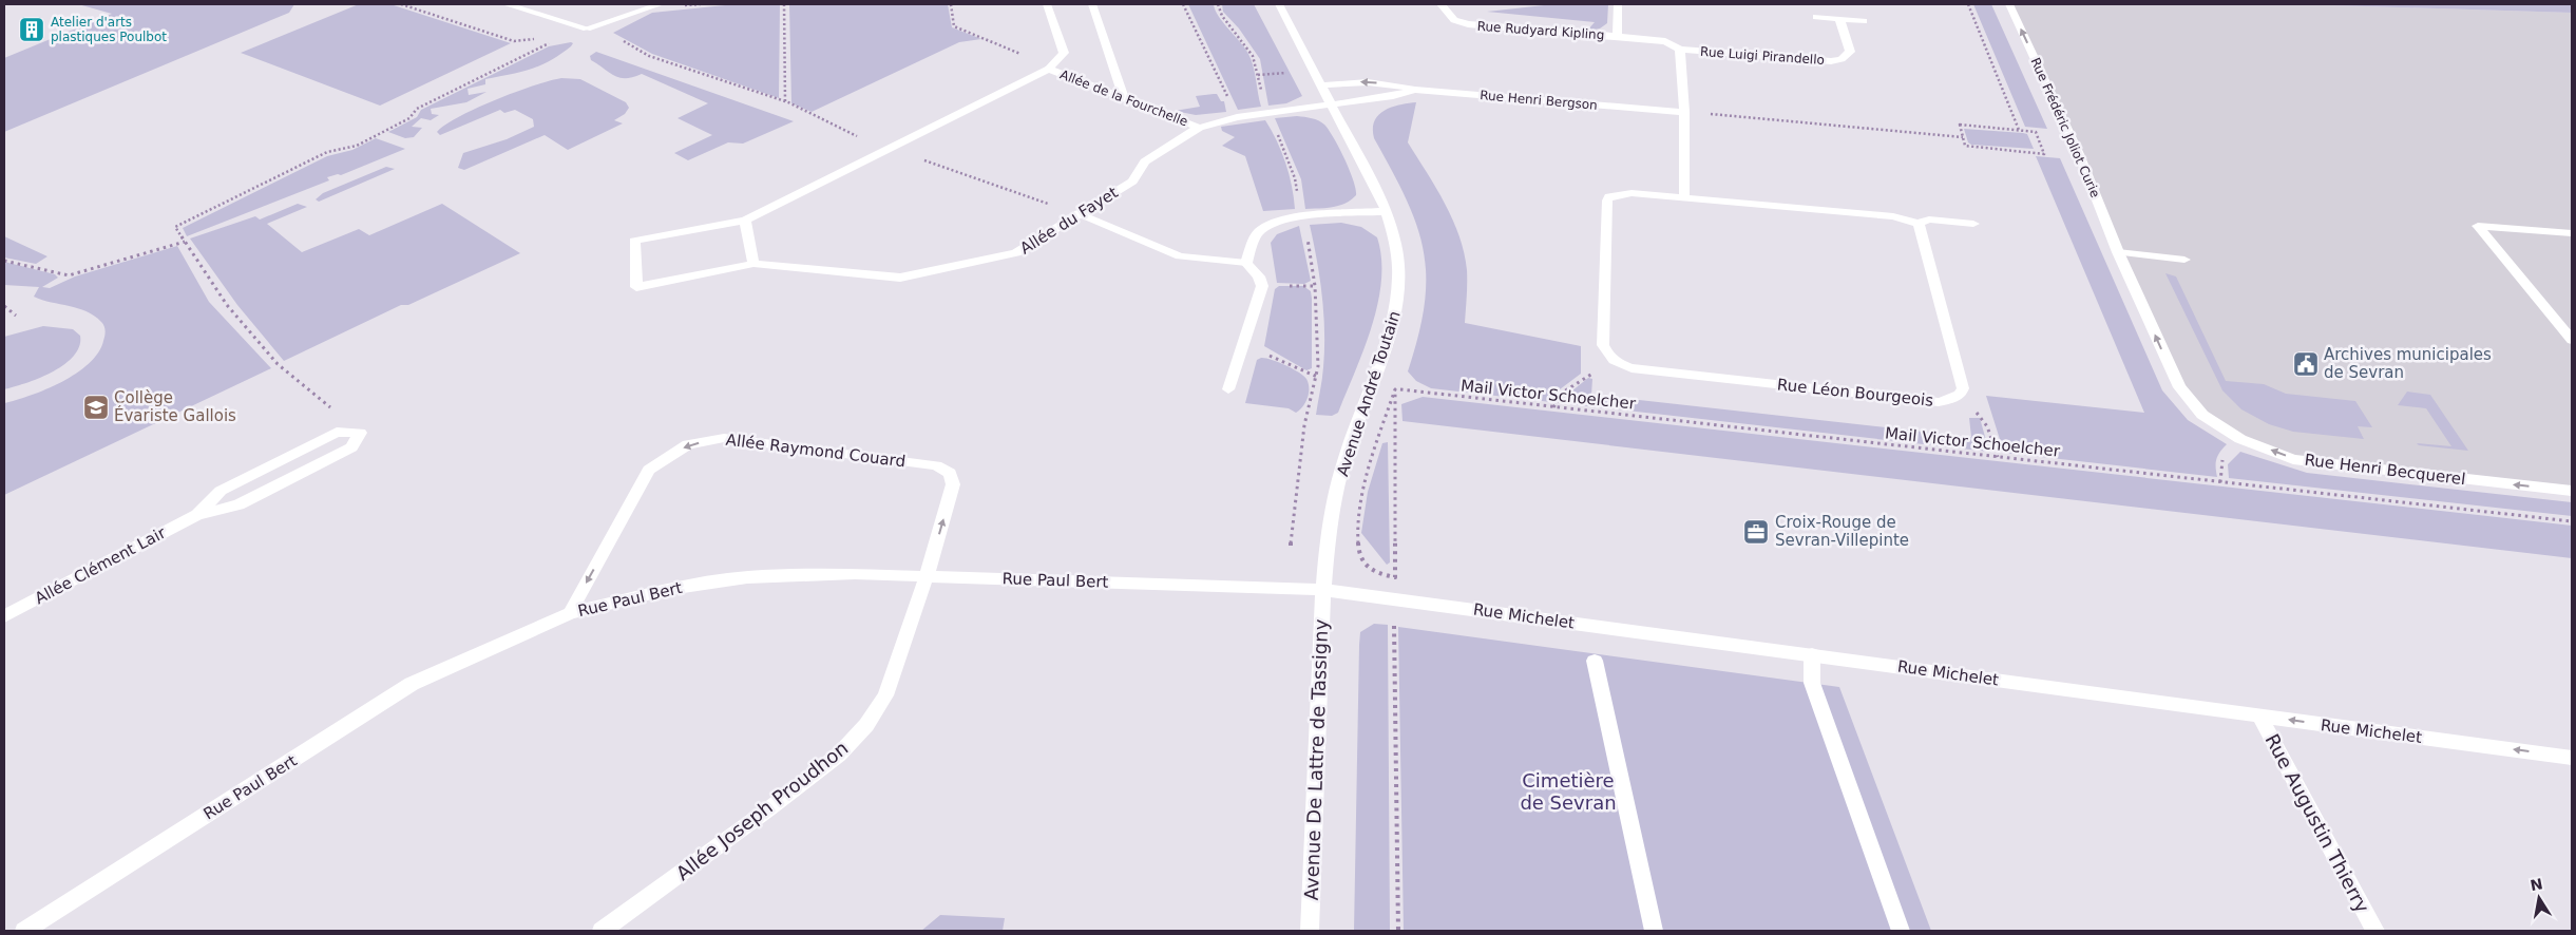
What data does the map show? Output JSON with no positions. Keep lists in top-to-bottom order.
{
  "streets": {
    "street": [
      "Rue Rudyard Kipling",
      "Rue Luigi Pirandello",
      "Allée de la Fourchelle",
      "Rue Henri Bergson",
      "Rue Frédéric Joliot Curie",
      "Allée du Fayet",
      "Rue Léon Bourgeois",
      "Avenue André Toutain",
      "Allée Raymond Couard",
      "Rue Henri Becquerel",
      "Allée Clément Lair",
      "Rue Paul Bert",
      "Rue Michelet",
      "Avenue De Lattre de Tassigny",
      "Allée Joseph Proudhon",
      "Rue Augustin Thierry"
    ],
    "path": ["Mail Victor Schoelcher"]
  },
  "crossings": [
    ["Rue Rudyard Kipling", "Rue Luigi Pirandello"],
    ["Allée de la Fourchelle", "Allée du Fayet"],
    ["Rue Henri Bergson", "Allée du Fayet"],
    ["Rue Henri Bergson", "Avenue André Toutain"],
    ["Rue Frédéric Joliot Curie", "Rue Henri Becquerel"],
    ["Allée du Fayet", "Avenue André Toutain"],
    ["Avenue André Toutain", "Mail Victor Schoelcher"],
    ["Avenue André Toutain", "Rue Paul Bert"],
    ["Avenue André Toutain", "Rue Michelet"],
    ["Avenue André Toutain", "Avenue De Lattre de Tassigny"],
    ["Allée Raymond Couard", "Rue Paul Bert"],
    ["Allée Raymond Couard", "Allée Joseph Proudhon"],
    ["Rue Paul Bert", "Rue Michelet"],
    ["Rue Paul Bert", "Avenue De Lattre de Tassigny"],
    ["Rue Paul Bert", "Allée Joseph Proudhon"],
    ["Rue Michelet", "Avenue De Lattre de Tassigny"],
    ["Rue Michelet", "Rue Augustin Thierry"]
  ],
  "one_way": ["Rue Frédéric Joliot Curie", "Rue Henri Becquerel"],
  "parks": ["Cimetière de Sevran"],
  "places": {
    "building": ["Atelier d'arts plastiques Poulbot"],
    "public building": ["Archives municipales de Sevran"],
    "school or university": ["Collège Évariste Gallois"],
    "office": ["Croix-Rouge de Sevran-Villepinte"]
  },
  "north": "top"
}
